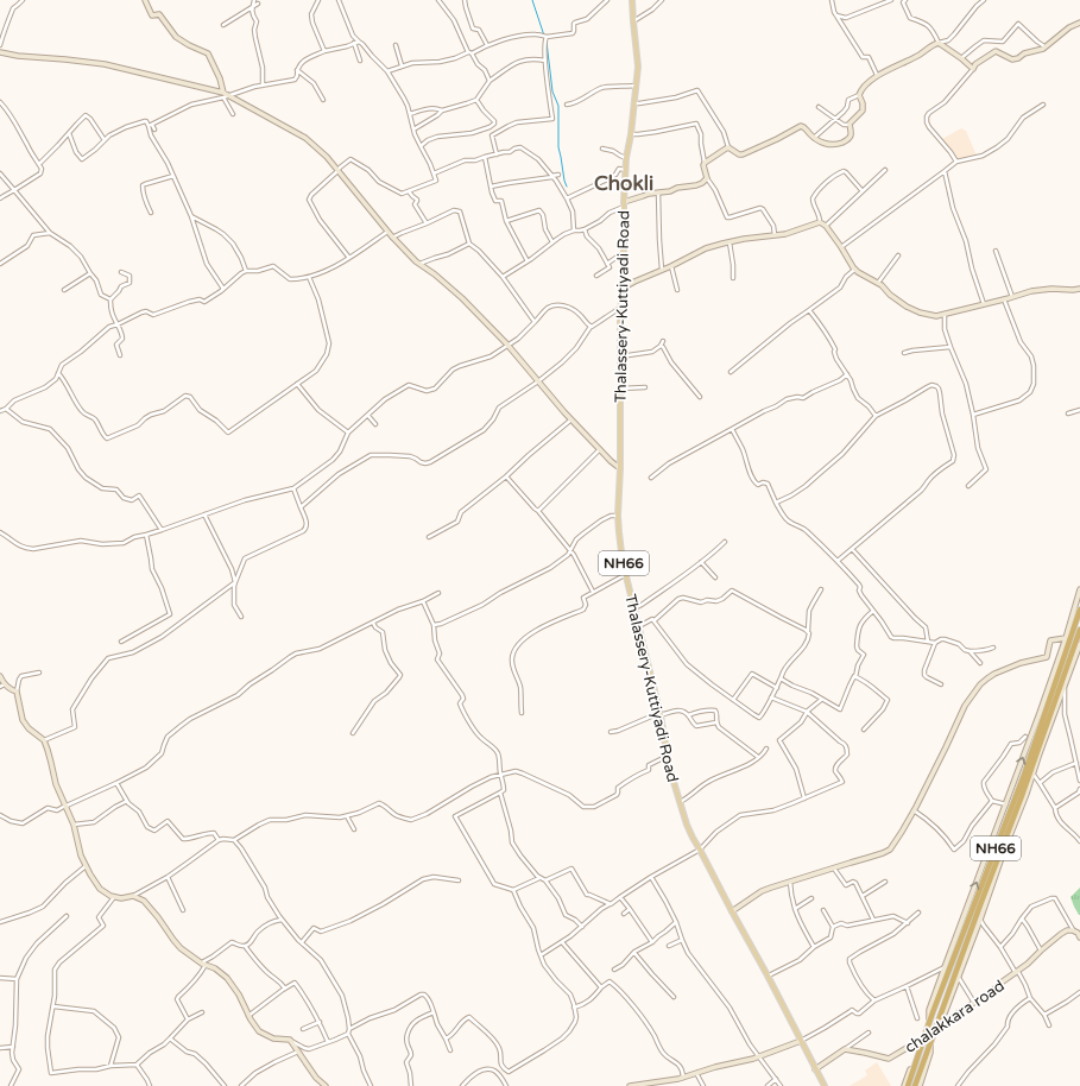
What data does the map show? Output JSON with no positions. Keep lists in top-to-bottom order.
{
  "streets": {
    "highway": ["NH66"],
    "main road": ["Thalassery-Kuttiyadi Road", "chalakkara road"]
  },
  "districts": ["Chokli"]
}
